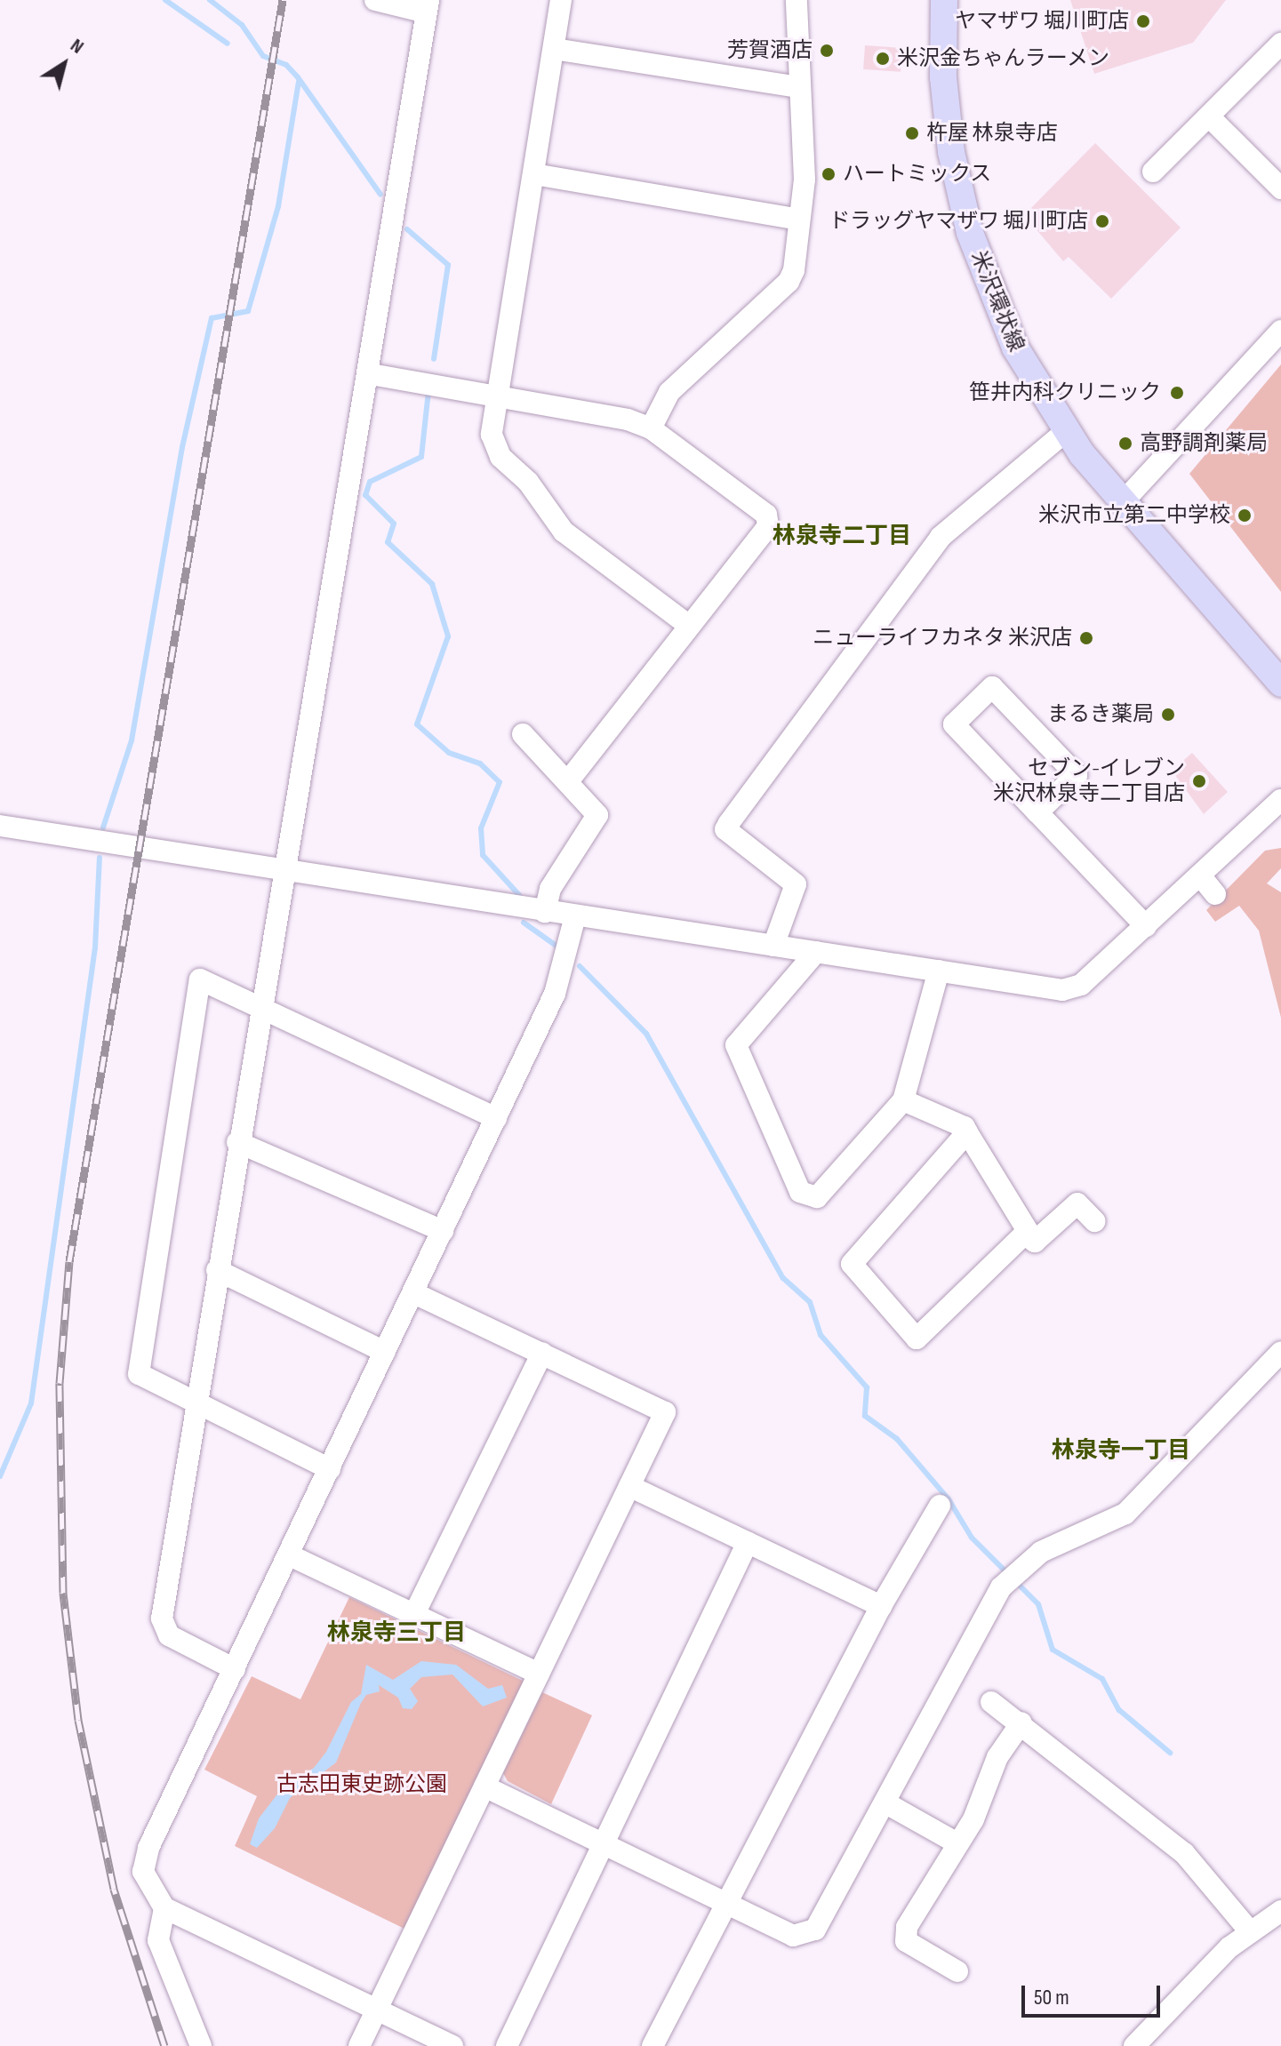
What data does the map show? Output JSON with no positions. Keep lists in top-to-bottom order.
{
  "streets": {
    "main road": ["米沢環状線"]
  },
  "districts": ["林泉寺二丁目", "林泉寺一丁目", "林泉寺三丁目"],
  "parks": ["古志田東史跡公園"],
  "places": [
    "ヤマザワ 堀川町店",
    "芳賀酒店",
    "米沢金ちゃんラーメン",
    "杵屋 林泉寺店",
    "ハートミックス",
    "ドラッグヤマザワ 堀川町店",
    "笹井内科クリニック",
    "高野調剤薬局",
    "米沢市立第二中学校",
    "ニューライフカネタ 米沢店",
    "まるき薬局",
    "セブン-イレブン 米沢林泉寺二丁目店"
  ],
  "scale_bar": "50 m",
  "north": "top right"
}
